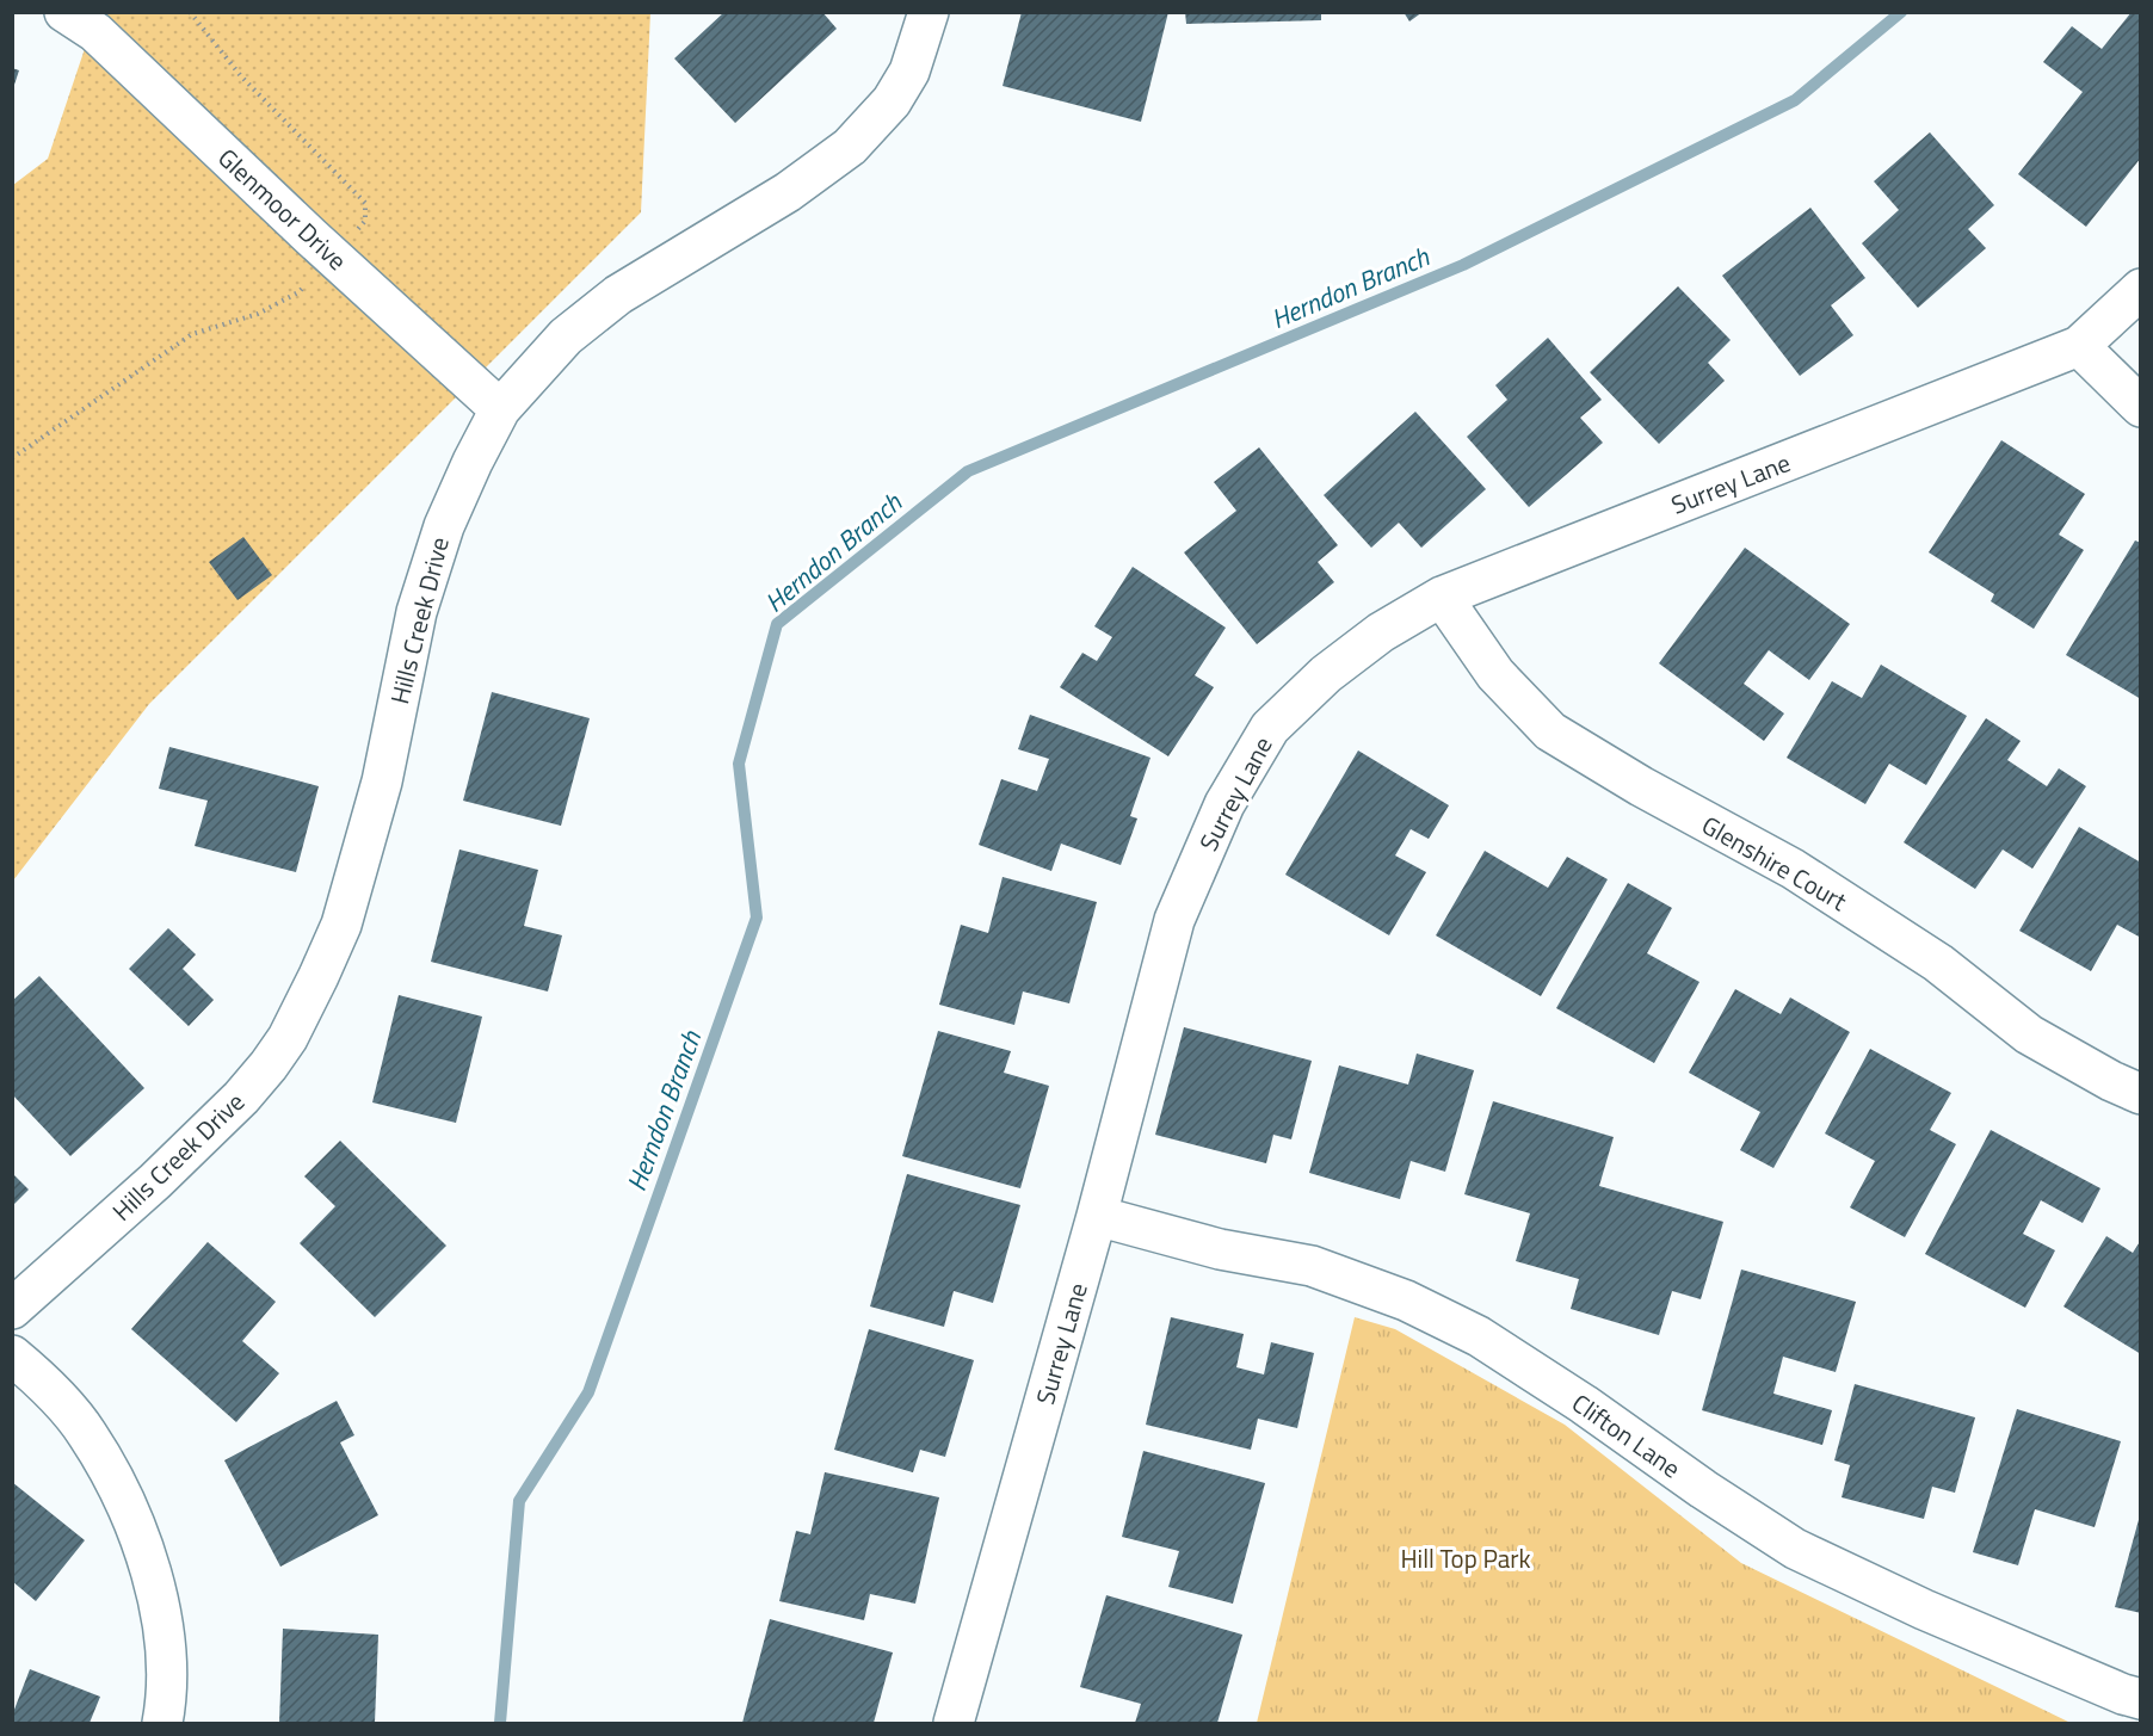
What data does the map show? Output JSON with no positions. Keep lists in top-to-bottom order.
{
  "streets": {
    "street": [
      "Glenmoor Drive",
      "Surrey Lane",
      "Hills Creek Drive",
      "Glenshire Court",
      "Clifton Lane"
    ]
  },
  "crossings": [
    ["Glenmoor Drive", "Hills Creek Drive"],
    ["Surrey Lane", "Glenshire Court"],
    ["Surrey Lane", "Clifton Lane"]
  ],
  "water": ["Herndon Branch"],
  "parks": ["Hill Top Park"]
}
